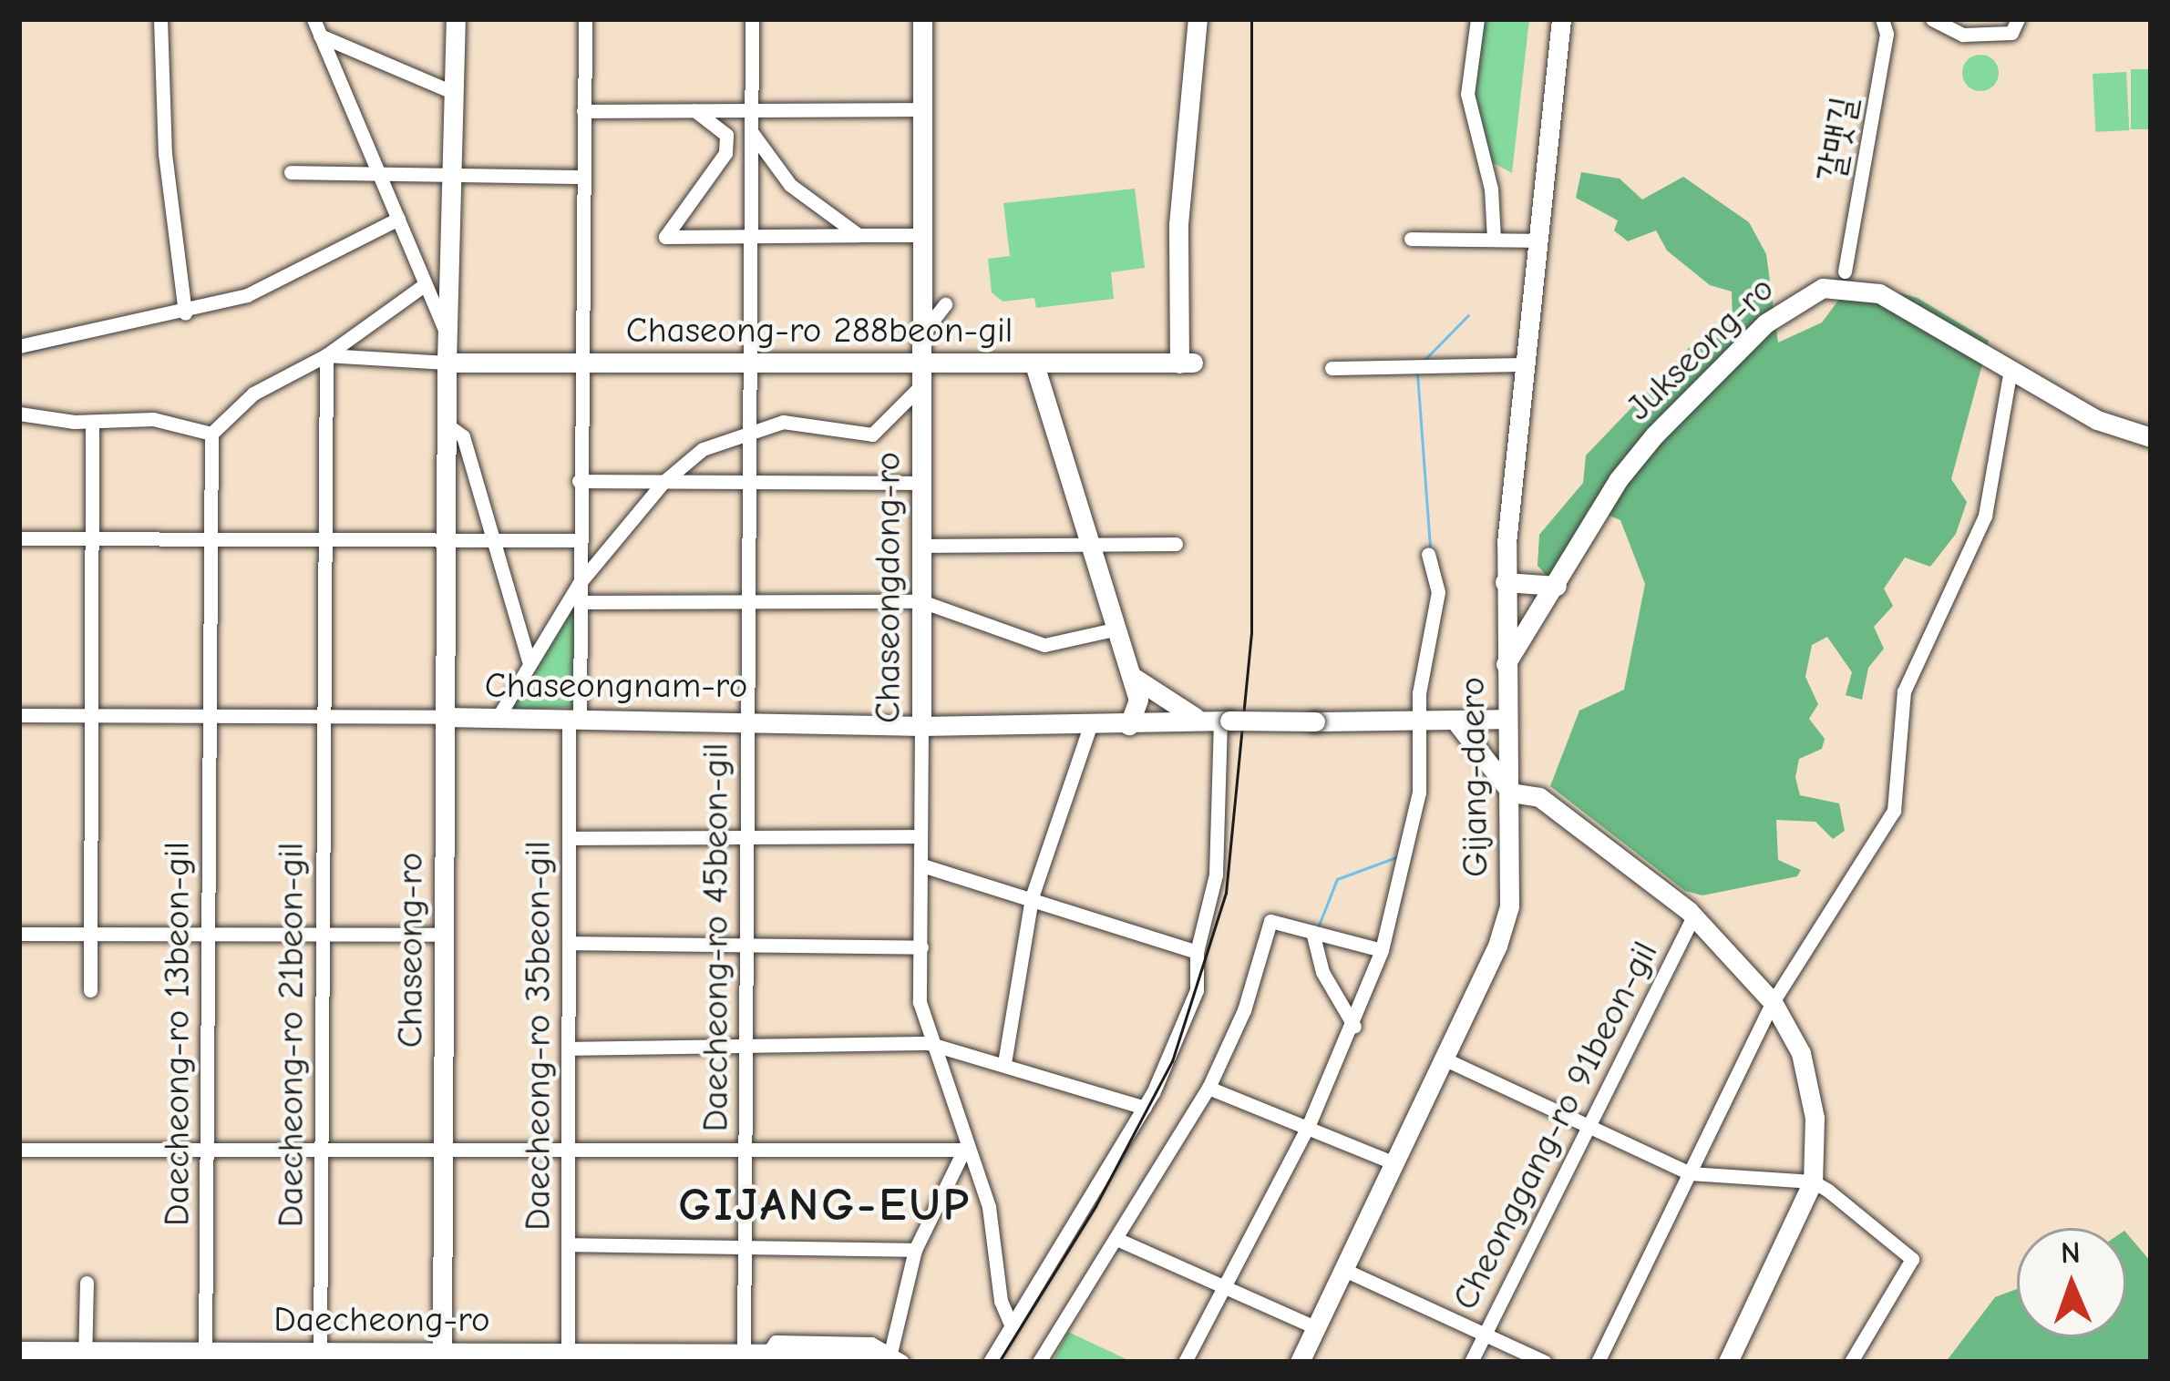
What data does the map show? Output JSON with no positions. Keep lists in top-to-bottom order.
{
  "streets": {
    "street": [
      "갈맷길",
      "Chaseong-ro 288beon-gil",
      "Jukseong-ro",
      "Chaseongdong-ro",
      "Chaseongnam-ro",
      "Gijang-daero",
      "Daecheong-ro 45beon-gil",
      "Chaseong-ro",
      "Daecheong-ro 13beon-gil",
      "Daecheong-ro 21beon-gil",
      "Daecheong-ro 35beon-gil",
      "Cheonggang-ro 91beon-gil",
      "Daecheong-ro"
    ]
  },
  "crossings": [
    ["Chaseong-ro 288beon-gil", "Chaseongdong-ro"],
    ["Chaseong-ro 288beon-gil", "Daecheong-ro 45beon-gil"],
    ["Chaseong-ro 288beon-gil", "Chaseong-ro"],
    ["Chaseong-ro 288beon-gil", "Daecheong-ro 35beon-gil"],
    ["Jukseong-ro", "Gijang-daero"],
    ["Chaseongdong-ro", "Chaseongnam-ro"],
    ["Chaseongnam-ro", "Daecheong-ro 45beon-gil"],
    ["Chaseongnam-ro", "Chaseong-ro"],
    ["Chaseongnam-ro", "Daecheong-ro 13beon-gil"],
    ["Chaseongnam-ro", "Daecheong-ro 21beon-gil"],
    ["Chaseongnam-ro", "Daecheong-ro 35beon-gil"],
    ["Daecheong-ro 45beon-gil", "Daecheong-ro"],
    ["Chaseong-ro", "Daecheong-ro"],
    ["Daecheong-ro 13beon-gil", "Daecheong-ro"],
    ["Daecheong-ro 21beon-gil", "Daecheong-ro"],
    ["Daecheong-ro 35beon-gil", "Daecheong-ro"]
  ],
  "districts": ["GIJANG-EUP"],
  "north": "top"
}
